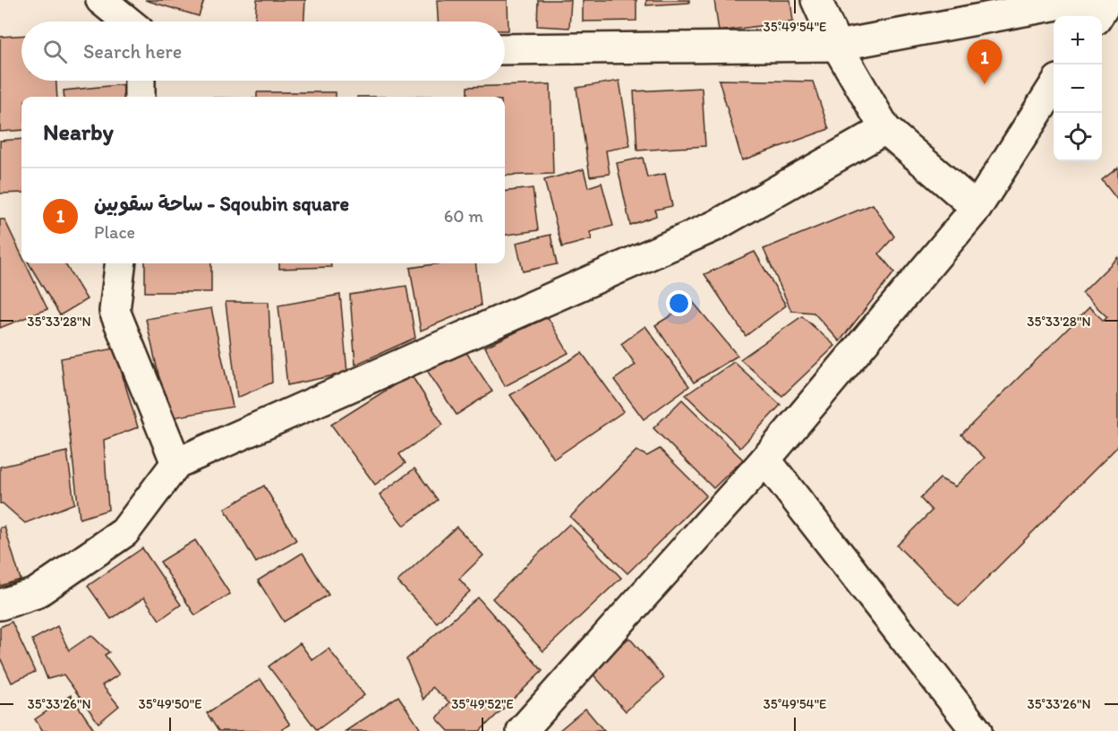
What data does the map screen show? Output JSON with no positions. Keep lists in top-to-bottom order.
{
  "page": {
    "map_buttons": ["+", "−"],
    "search": "Search here",
    "pins": "1",
    "heading": "Nearby",
    "list": [
      {
        "mark": "1",
        "name": "ساحة سقوبين - Sqoubin square",
        "note": "Place",
        "value": "60 m"
      }
    ]
  },
  "coordinates": [
    "35°49'54\"E",
    "35°33'28\"N",
    "35°33'26\"N",
    "35°49'50\"E",
    "35°49'52\"E"
  ]
}
